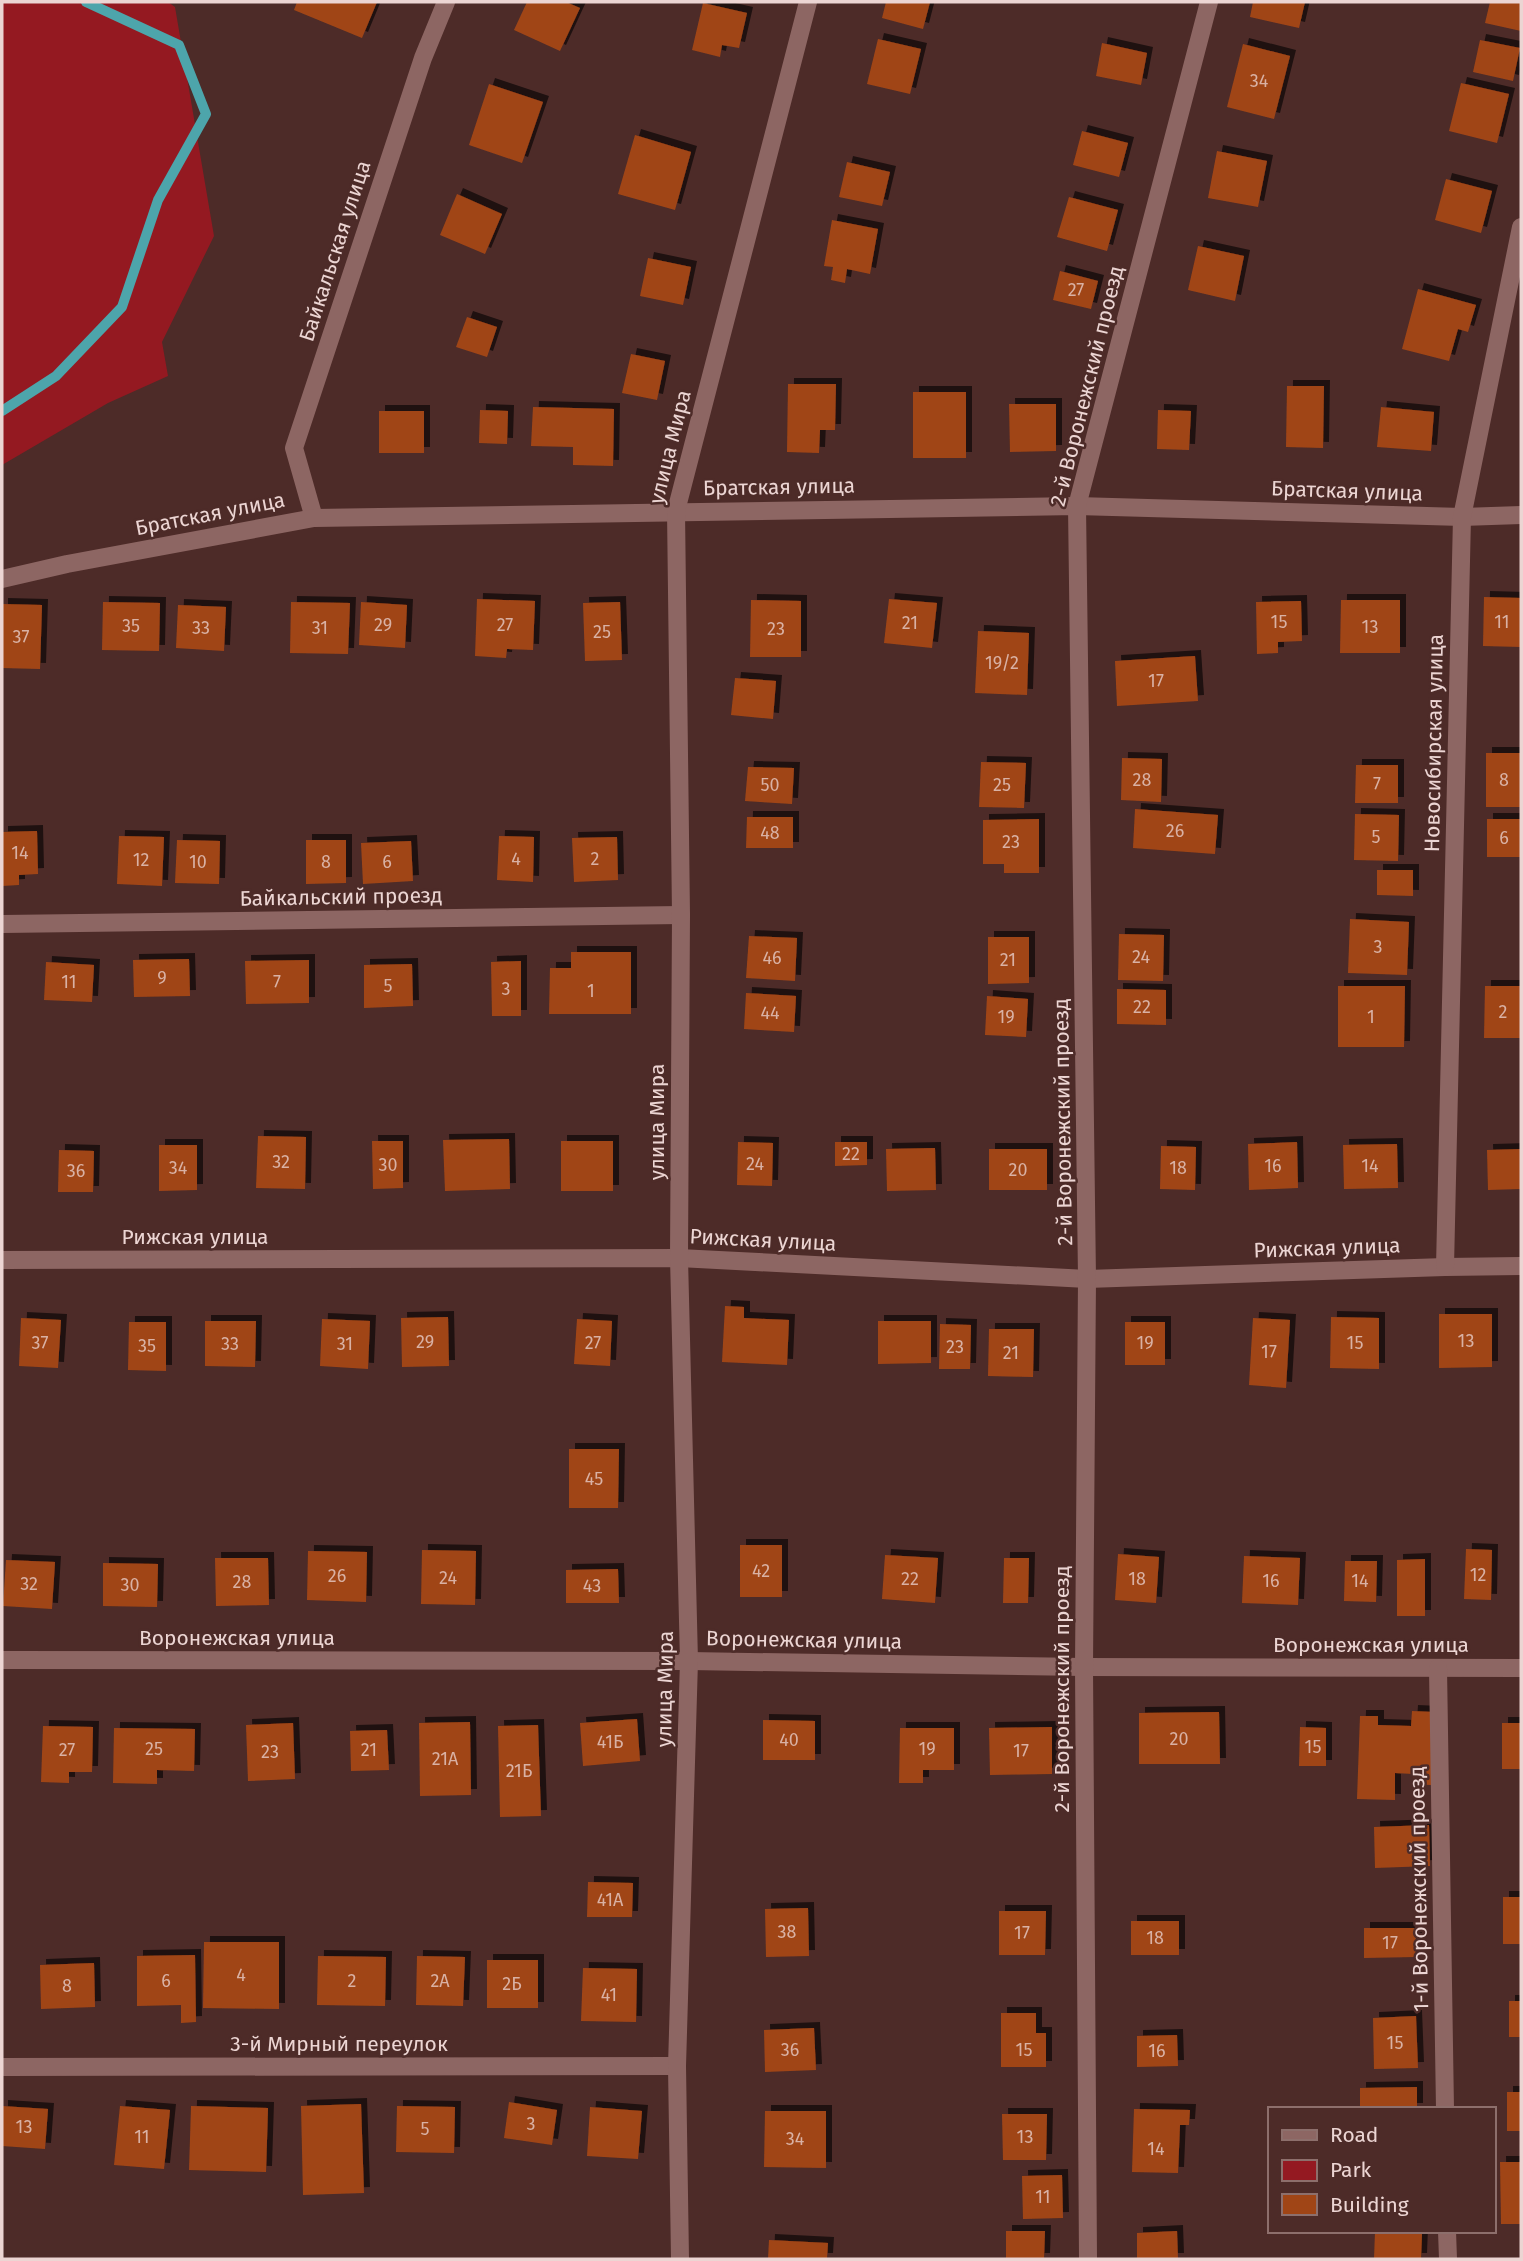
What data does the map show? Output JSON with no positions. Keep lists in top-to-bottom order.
{
  "streets": {
    "street": [
      "Байкальская улица",
      "2-й Воронежский проезд",
      "улица Мира",
      "Братская улица",
      "Новосибирская улица",
      "Байкальский проезд",
      "Рижская улица",
      "Воронежская улица",
      "1-й Воронежский проезд",
      "3-й Мирный переулок"
    ]
  },
  "crossings": [
    ["Байкальская улица", "Братская улица"],
    ["2-й Воронежский проезд", "Братская улица"],
    ["2-й Воронежский проезд", "Рижская улица"],
    ["2-й Воронежский проезд", "Воронежская улица"],
    ["улица Мира", "Братская улица"],
    ["улица Мира", "Байкальский проезд"],
    ["улица Мира", "Рижская улица"],
    ["улица Мира", "Воронежская улица"],
    ["улица Мира", "3-й Мирный переулок"],
    ["Братская улица", "Новосибирская улица"],
    ["Новосибирская улица", "Рижская улица"],
    ["Воронежская улица", "1-й Воронежский проезд"]
  ],
  "house_numbers": [
    "34",
    "27",
    "15",
    "11",
    "21",
    "29",
    "27",
    "35",
    "13",
    "33",
    "31",
    "23",
    "25",
    "37",
    "19/2",
    "17",
    "28",
    "8",
    "7",
    "50",
    "25",
    "26",
    "48",
    "5",
    "6",
    "23",
    "14",
    "4",
    "2",
    "12",
    "10",
    "8",
    "6",
    "3",
    "24",
    "46",
    "21",
    "9",
    "11",
    "7",
    "5",
    "3",
    "1",
    "22",
    "2",
    "44",
    "19",
    "1",
    "22",
    "32",
    "24",
    "30",
    "16",
    "14",
    "34",
    "18",
    "20",
    "36",
    "13",
    "29",
    "37",
    "27",
    "19",
    "15",
    "33",
    "31",
    "35",
    "23",
    "17",
    "21",
    "45",
    "42",
    "12",
    "26",
    "24",
    "22",
    "18",
    "16",
    "14",
    "28",
    "32",
    "30",
    "43",
    "20",
    "40",
    "41Б",
    "15",
    "25",
    "19",
    "27",
    "21",
    "17",
    "23",
    "21А",
    "21Б",
    "41А",
    "38",
    "17",
    "18",
    "17",
    "4",
    "6",
    "2",
    "2А",
    "2Б",
    "8",
    "41",
    "15",
    "36",
    "15",
    "16",
    "3",
    "13",
    "5",
    "11",
    "13",
    "34",
    "14",
    "11"
  ],
  "legend": ["Road", "Park", "Building"]
}
